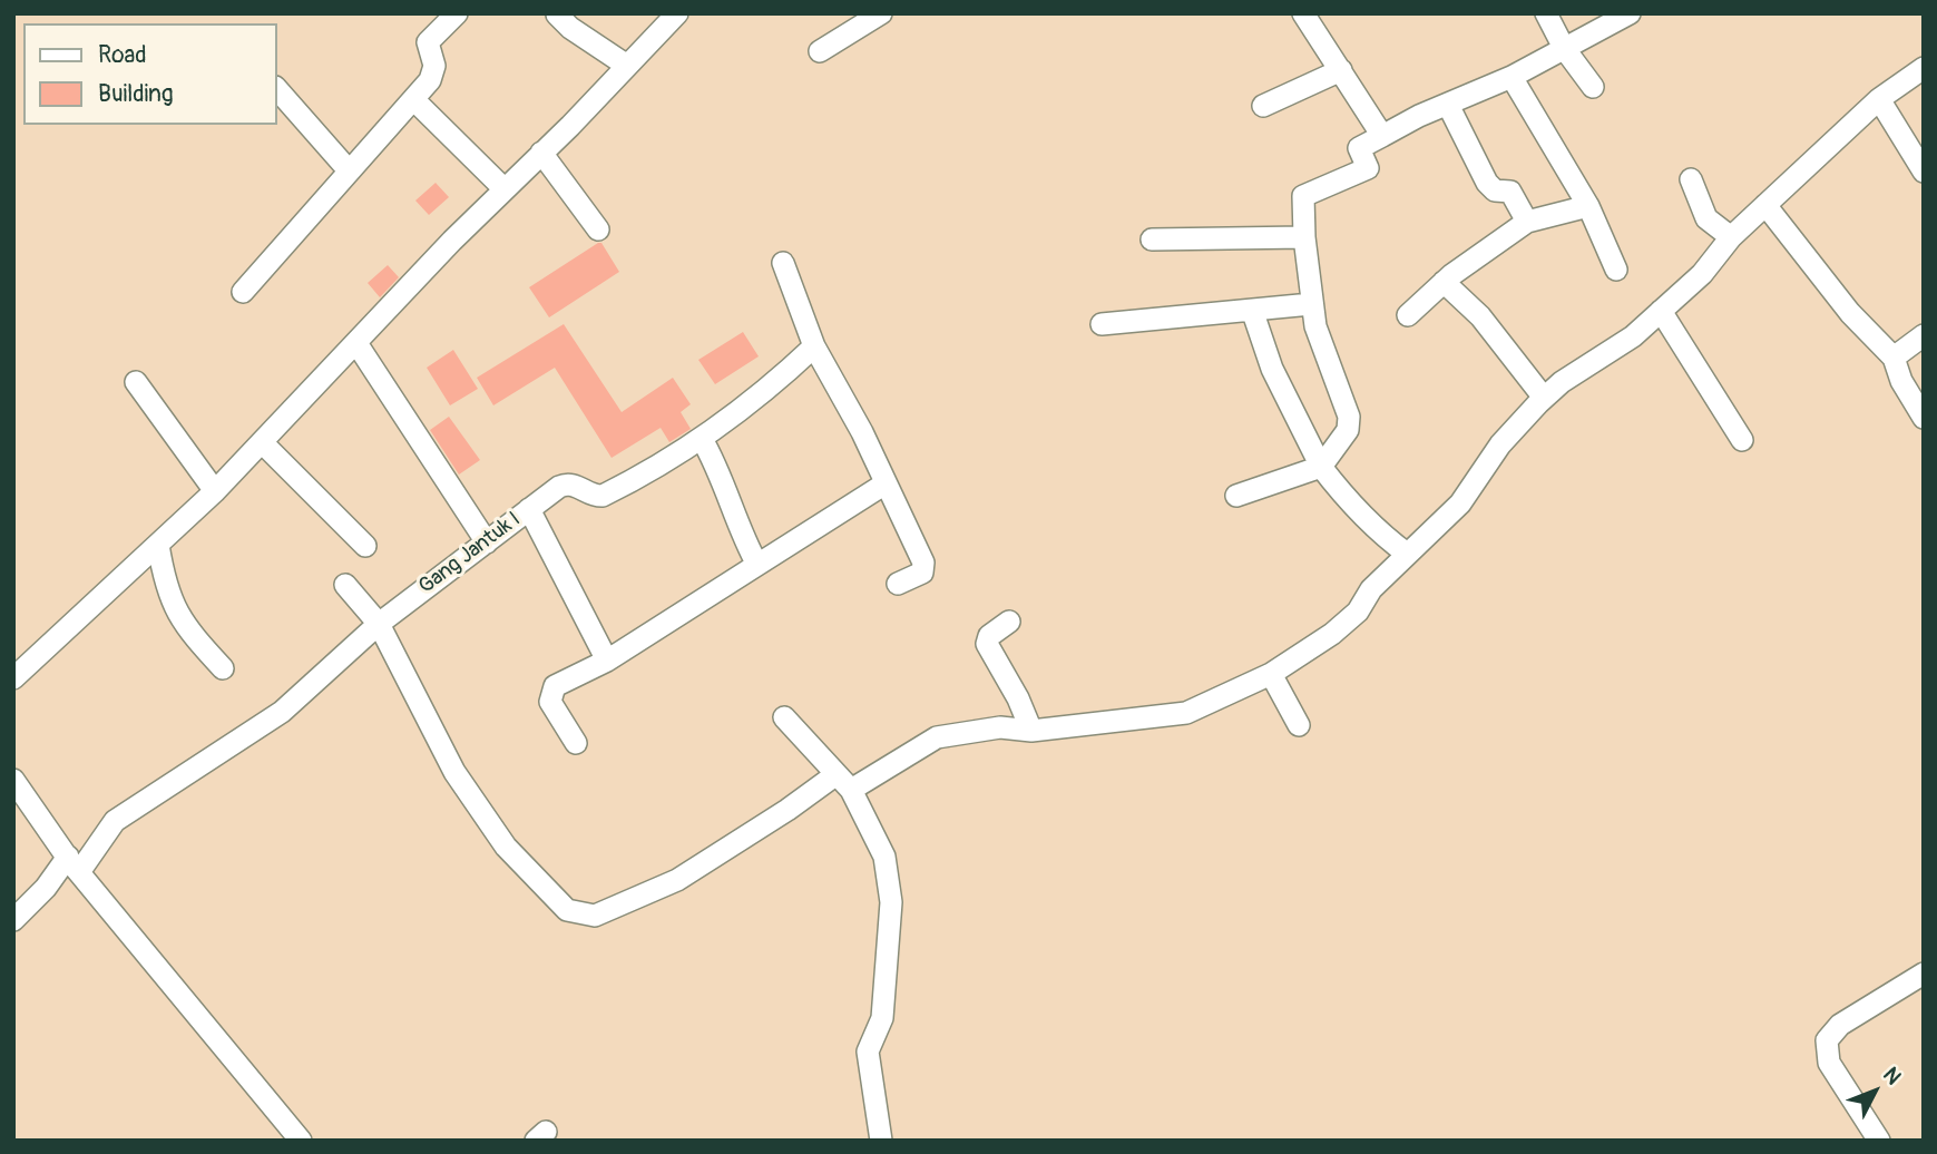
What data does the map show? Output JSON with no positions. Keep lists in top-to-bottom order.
{
  "streets": {
    "street": ["Gang Jantuk I"]
  },
  "legend": ["Road", "Building"],
  "north": "top right"
}
